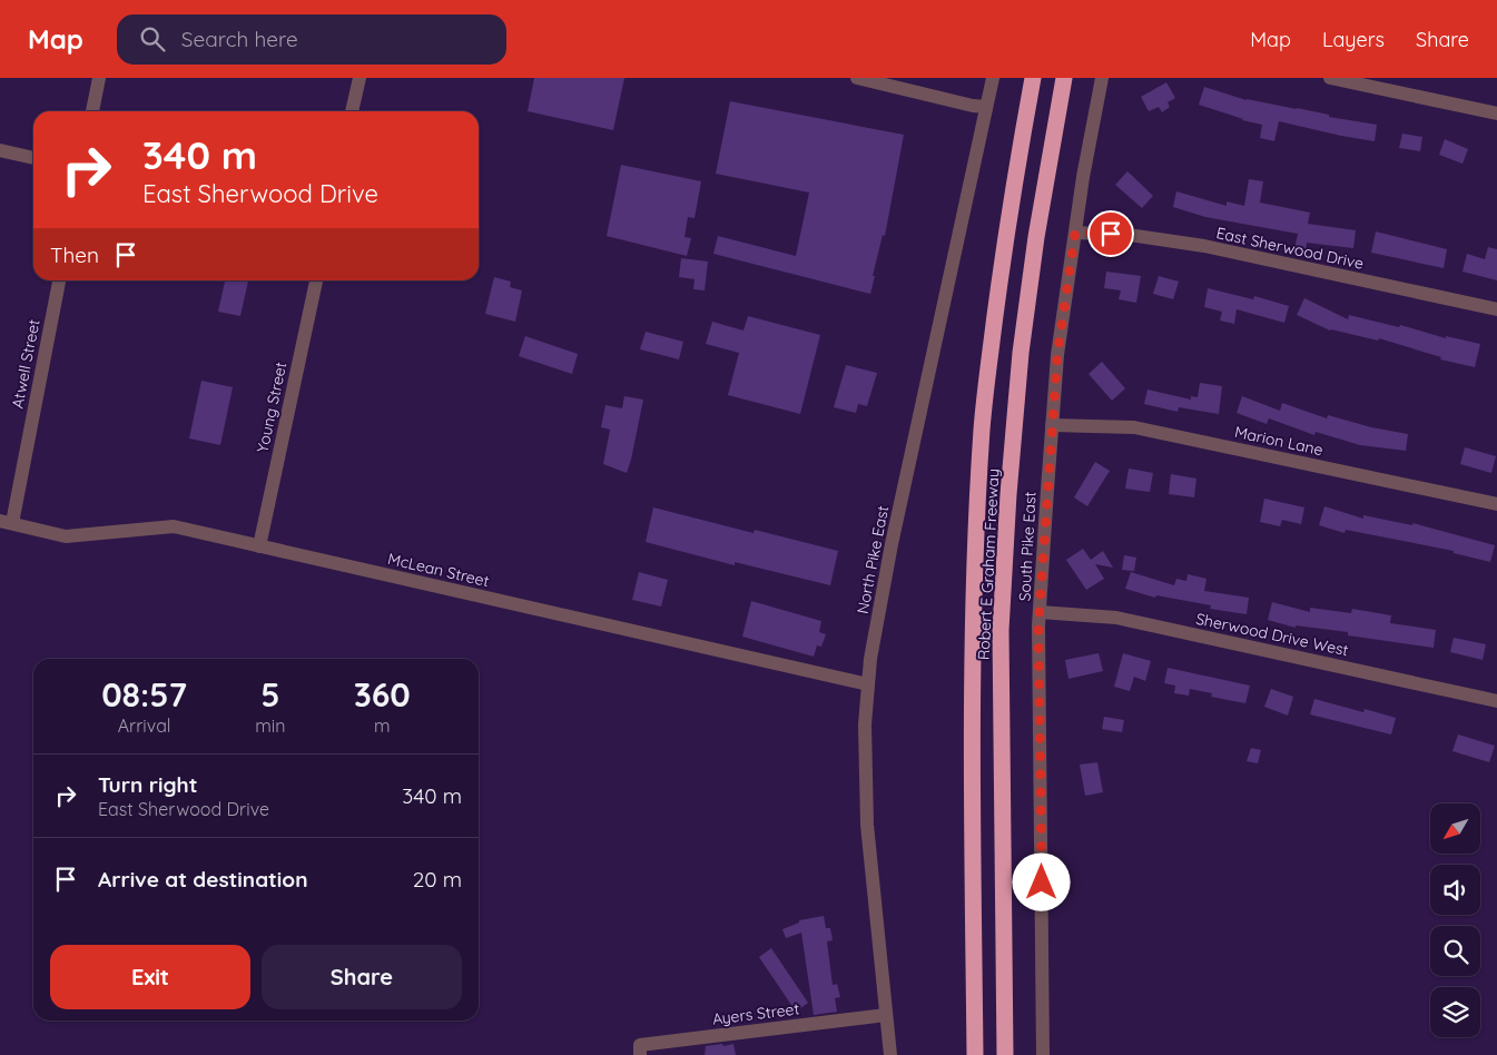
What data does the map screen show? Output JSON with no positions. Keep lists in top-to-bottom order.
{
  "streets": {
    "highway": ["Robert E Graham Freeway"],
    "street": [
      "East Sherwood Drive",
      "Atwell Street",
      "Young Street",
      "Marion Lane",
      "South Pike East",
      "North Pike East",
      "McLean Street",
      "Sherwood Drive West",
      "Ayers Street"
    ]
  },
  "crossings": [
    ["East Sherwood Drive", "South Pike East"],
    ["Atwell Street", "McLean Street"],
    ["Young Street", "McLean Street"],
    ["Marion Lane", "South Pike East"],
    ["South Pike East", "Sherwood Drive West"],
    ["North Pike East", "McLean Street"],
    ["North Pike East", "Ayers Street"]
  ],
  "north": "bottom left",
  "page": {
    "header": "Map",
    "search": "Search here",
    "nav": ["Map", "Layers", "Share"],
    "turn": ["340 m", "East Sherwood Drive"],
    "then": "Then",
    "eta": [
      "08:57",
      "Arrival",
      "5",
      "min",
      "360",
      "m"
    ],
    "list": [
      {
        "name": "Turn right",
        "note": "East Sherwood Drive",
        "value": "340 m"
      },
      {
        "name": "Arrive at destination",
        "value": "20 m"
      }
    ],
    "buttons": ["Exit", "Share"]
  }
}
